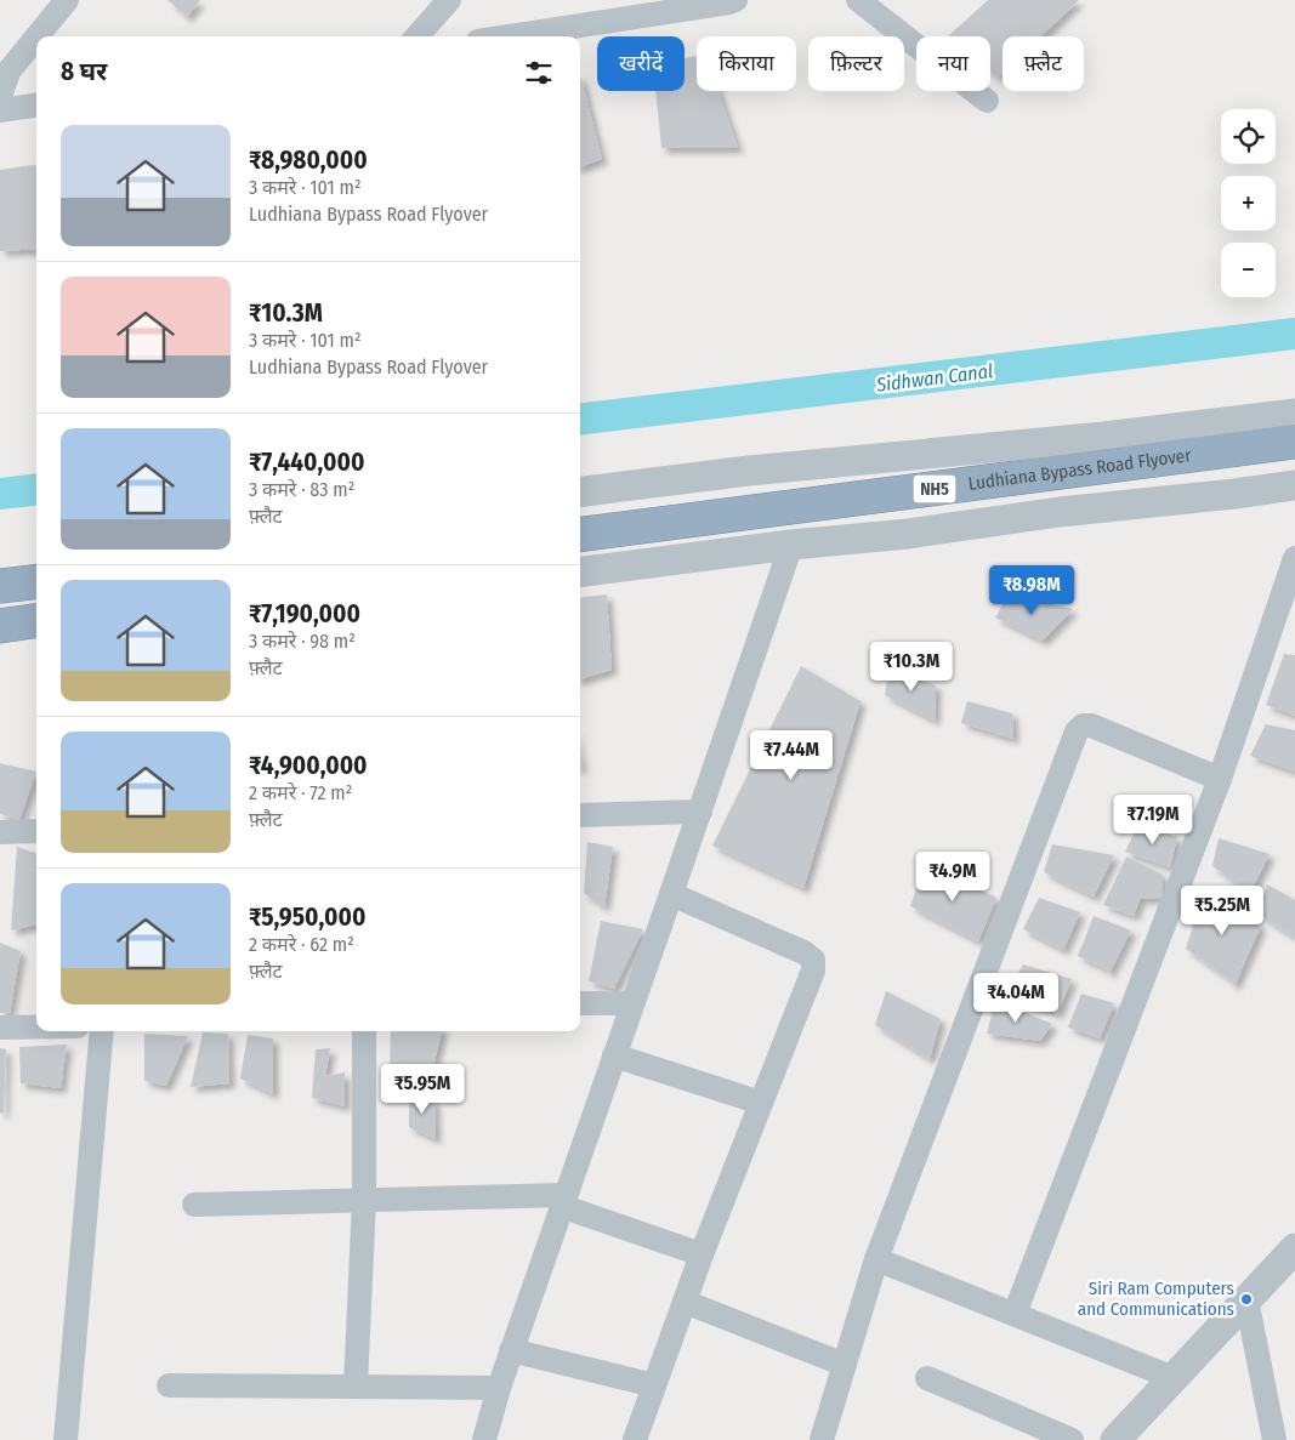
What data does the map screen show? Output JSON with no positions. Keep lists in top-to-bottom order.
{
  "streets": {
    "highway": ["Ludhiana Bypass Road Flyover", "NH5"]
  },
  "water": ["Sidhwan Canal"],
  "places": ["Siri Ram Computers and Communications"],
  "page": {
    "chip": [
      "खरीदें",
      "किराया",
      "फ़िल्टर",
      "नया",
      "फ़्लैट"
    ],
    "heading": "8 घर",
    "map_buttons": ["+", "−"],
    "list": [
      {
        "name": "₹8,980,000",
        "note": "3 कमरे · 101 m² · Ludhiana Bypass Road Flyover"
      },
      {
        "name": "₹10.3M",
        "note": "3 कमरे · 101 m² · Ludhiana Bypass Road Flyover"
      },
      {
        "name": "₹7,440,000",
        "note": "3 कमरे · 83 m² · फ़्लैट"
      },
      {
        "name": "₹7,190,000",
        "note": "3 कमरे · 98 m² · फ़्लैट"
      },
      {
        "name": "₹4,900,000",
        "note": "2 कमरे · 72 m² · फ़्लैट"
      },
      {
        "name": "₹5,950,000",
        "note": "2 कमरे · 62 m² · फ़्लैट"
      }
    ],
    "price": [
      "₹8.98M",
      "₹10.3M",
      "₹7.44M",
      "₹7.19M",
      "₹4.9M",
      "₹5.25M",
      "₹4.04M",
      "₹5.95M"
    ]
  }
}
